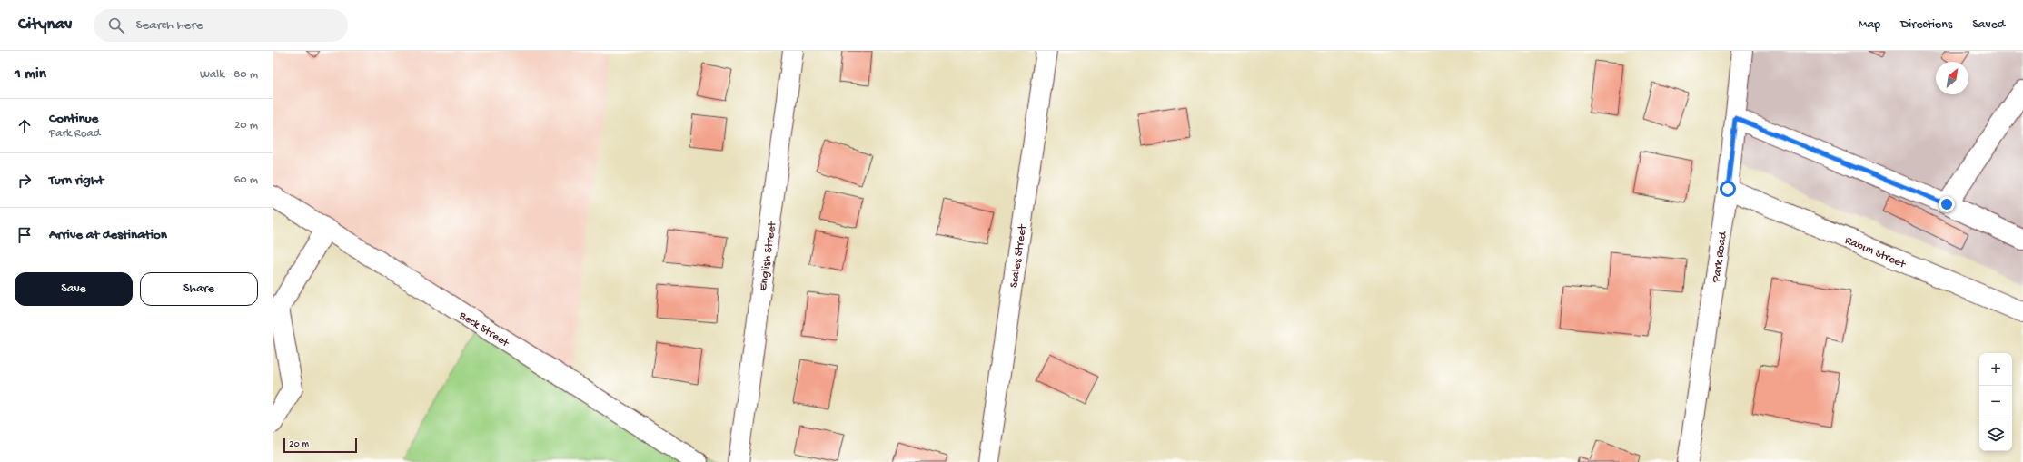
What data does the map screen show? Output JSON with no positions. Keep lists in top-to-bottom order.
{
  "streets": {
    "street": [
      "Rabun Street",
      "English Street",
      "Scales Street",
      "Park Road",
      "Beck Street"
    ]
  },
  "crossings": [
    ["Rabun Street", "Park Road"]
  ],
  "scale_bar": "20 m",
  "north": "top right",
  "page": {
    "header": "Citynav",
    "search": "Search here",
    "nav": ["Map", "Directions", "Saved"],
    "heading": ["1 min", "Walk · 80 m"],
    "list": [
      ["Continue", "Park Road", "20 m"],
      ["Turn right", "60 m"],
      "Arrive at destination"
    ],
    "buttons": ["Save", "Share"],
    "map_buttons": ["+", "−"],
    "scale": "20 m"
  }
}
